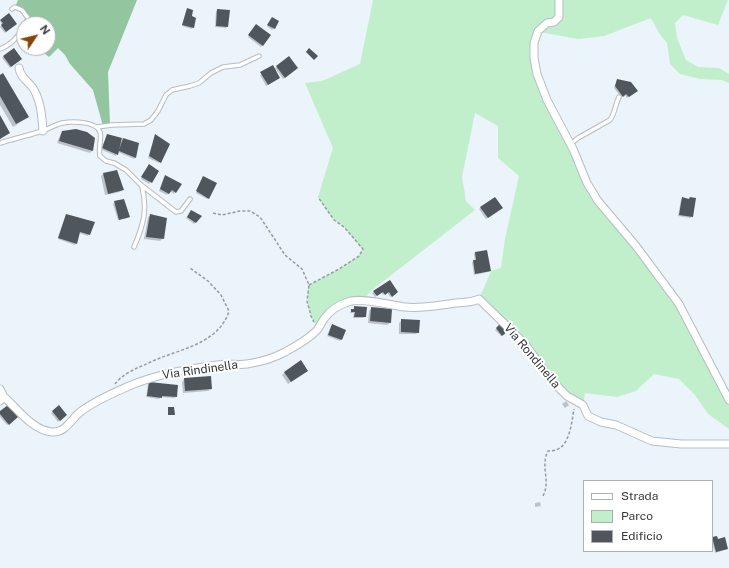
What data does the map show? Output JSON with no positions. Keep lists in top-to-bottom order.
{
  "streets": {
    "street": ["Via Rondinella", "Via Rindinella"]
  },
  "crossings": [
    ["Via Rondinella", "Via Rindinella"]
  ],
  "legend": ["Strada", "Parco", "Edificio"],
  "north": "top right"
}
